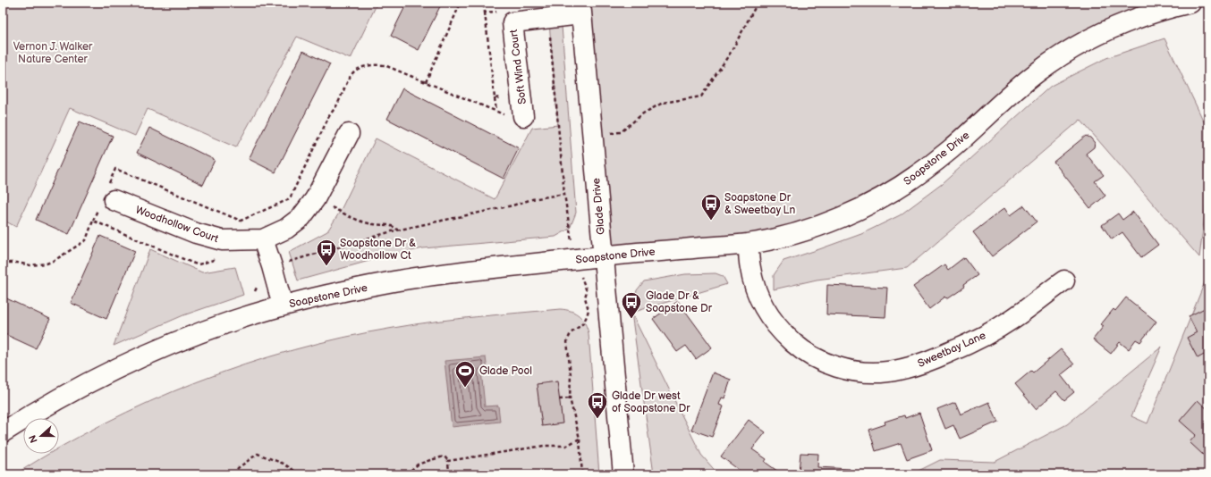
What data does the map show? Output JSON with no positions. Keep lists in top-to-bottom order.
{
  "streets": {
    "street": [
      "Soft Wind Court",
      "Soapstone Drive",
      "Glade Drive",
      "Woodhollow Court",
      "Sweetbay Lane"
    ]
  },
  "crossings": [
    ["Soft Wind Court", "Glade Drive"],
    ["Soapstone Drive", "Glade Drive"],
    ["Soapstone Drive", "Sweetbay Lane"]
  ],
  "parks": ["Vernon J. Walker Nature Center"],
  "places": {
    "bus stop": [
      "Soapstone Dr & Sweetbay Ln",
      "Soapstone Dr & Woodhollow Ct",
      "Glade Dr & Soapstone Dr",
      "Glade Dr west of Soapstone Dr"
    ],
    "sports": ["Glade Pool"]
  },
  "north": "left"
}
